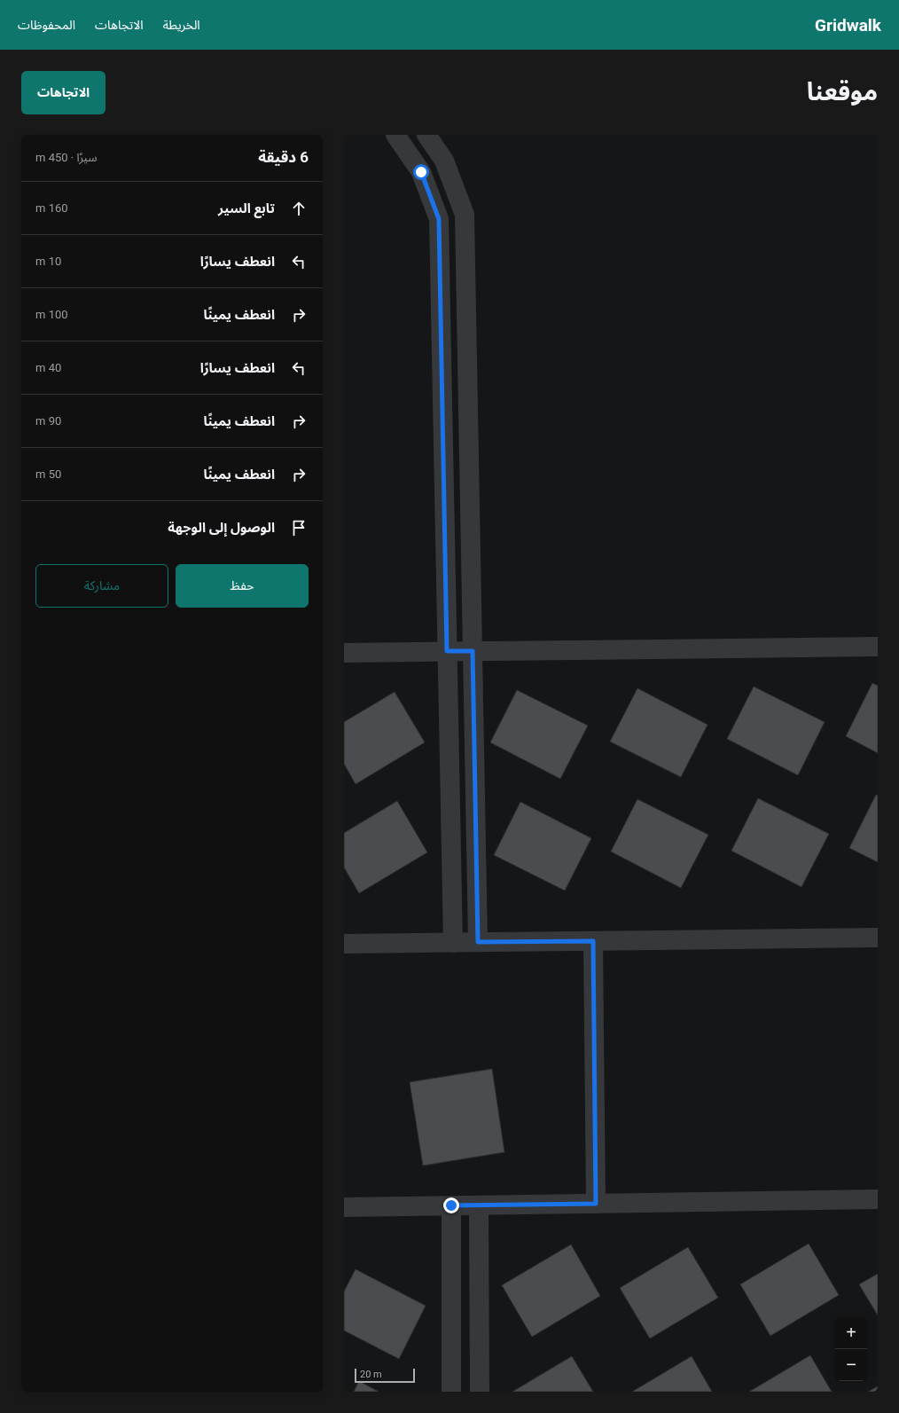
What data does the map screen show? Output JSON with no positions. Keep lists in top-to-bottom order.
{
  "scale_bar": "20 m",
  "page": {
    "header": "Gridwalk",
    "nav": ["الخريطة", "الاتجاهات", "المحفوظات"],
    "title": "موقعنا",
    "buttons": [
      "الاتجاهات",
      ["حفظ", "مشاركة"]
    ],
    "heading": ["6 دقيقة", "سيرًا · 450 m"],
    "list": [
      ["تابع السير", "160 m"],
      ["انعطف يسارًا", "10 m"],
      ["انعطف يمينًا", "100 m"],
      ["انعطف يسارًا", "40 m"],
      ["انعطف يمينًا", "90 m"],
      ["انعطف يمينًا", "50 m"],
      "الوصول إلى الوجهة"
    ],
    "map_buttons": ["+", "−"],
    "scale": "20 m"
  }
}
